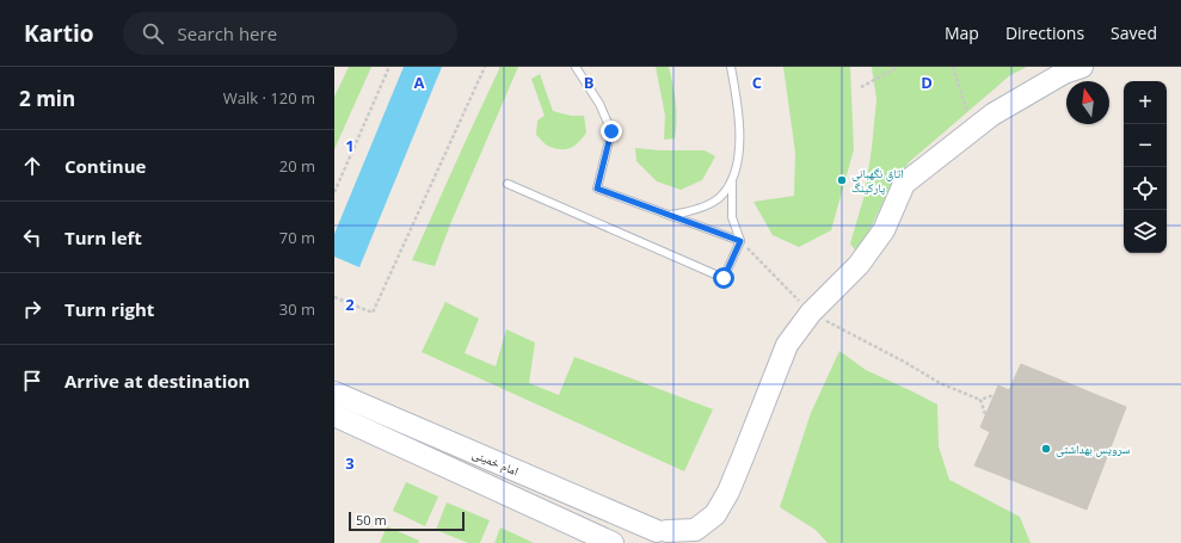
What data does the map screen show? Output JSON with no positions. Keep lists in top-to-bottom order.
{
  "streets": {
    "street": ["امام خمینی"]
  },
  "places": ["اتاق نگهبانی پارکینگ", "سرویس بهداشتی"],
  "scale_bar": "50 m",
  "north": "top",
  "page": {
    "header": "Kartio",
    "search": "Search here",
    "nav": ["Map", "Directions", "Saved"],
    "heading": ["2 min", "Walk · 120 m"],
    "map_buttons": ["+", "−"],
    "list": [
      ["Continue", "20 m"],
      ["Turn left", "70 m"],
      ["Turn right", "30 m"],
      "Arrive at destination"
    ],
    "scale": "50 m"
  },
  "grid": {
    "columns": [
      "A",
      "B",
      "C",
      "D"
    ],
    "rows": ["1", "2", "3"]
  }
}
